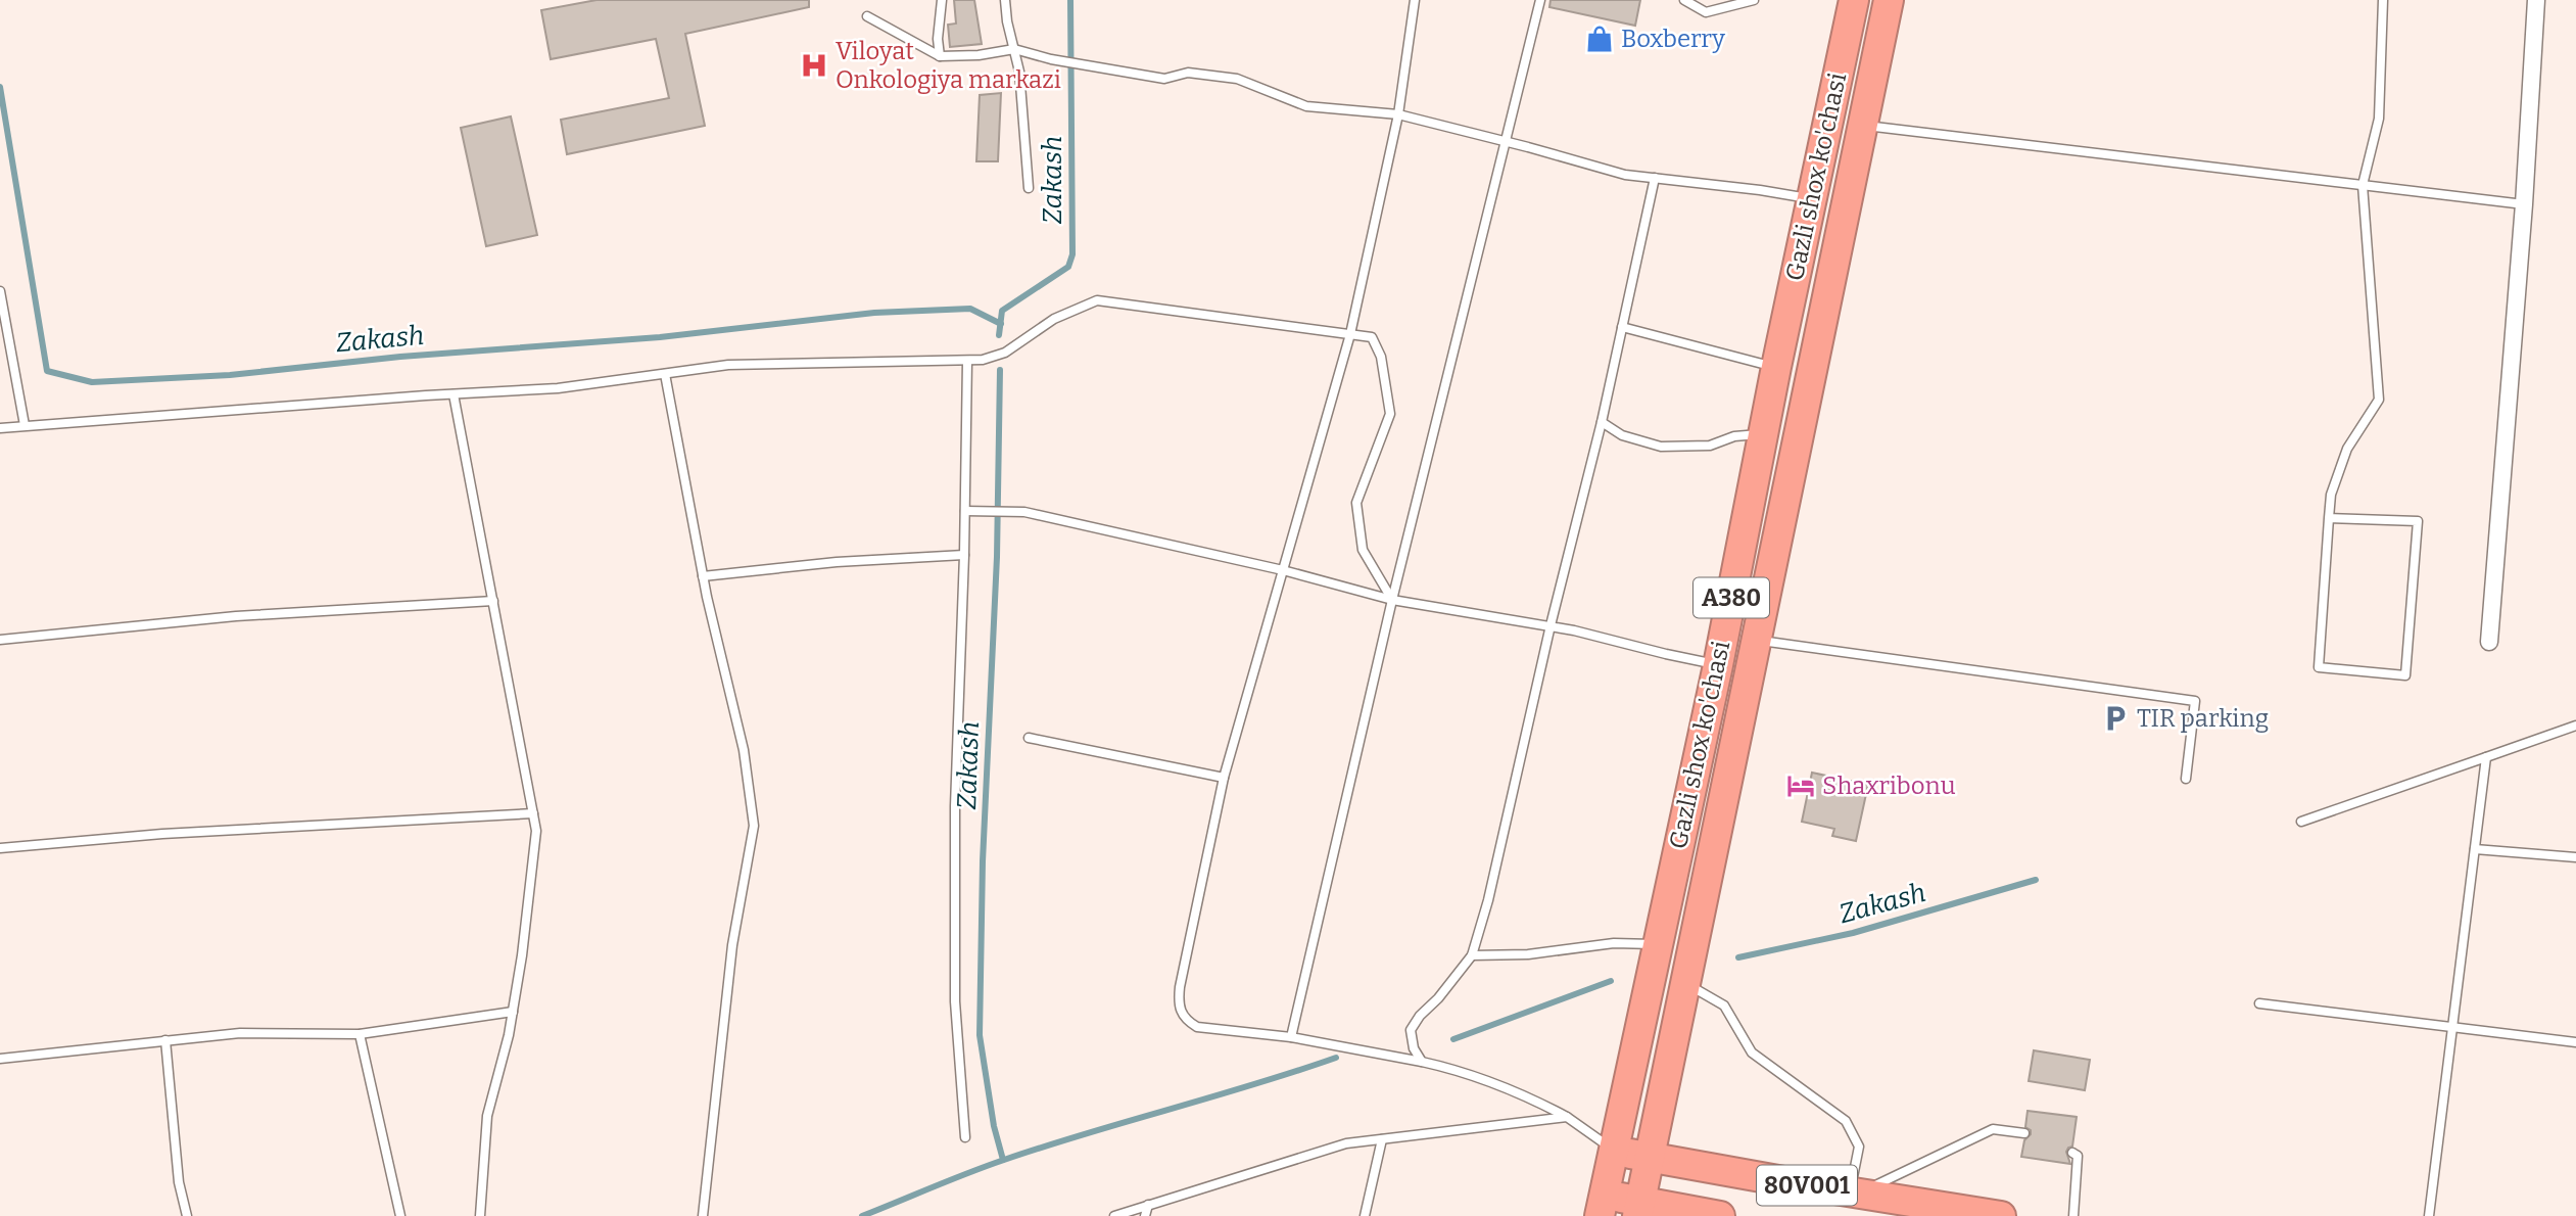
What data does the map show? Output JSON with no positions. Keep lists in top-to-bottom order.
{
  "streets": {
    "highway": ["Gazli shox ko'chasi", "A380", "80V001"]
  },
  "crossings": [
    ["Gazli shox ko'chasi", "A380"],
    ["Gazli shox ko'chasi", "80V001"],
    ["A380", "80V001"]
  ],
  "water": ["Zakash"],
  "places": {
    "shop": ["Boxberry"],
    "hospital": ["Viloyat Onkologiya markazi"],
    "parking": ["TIR parking"],
    "hotel": ["Shaxribonu"]
  }
}
